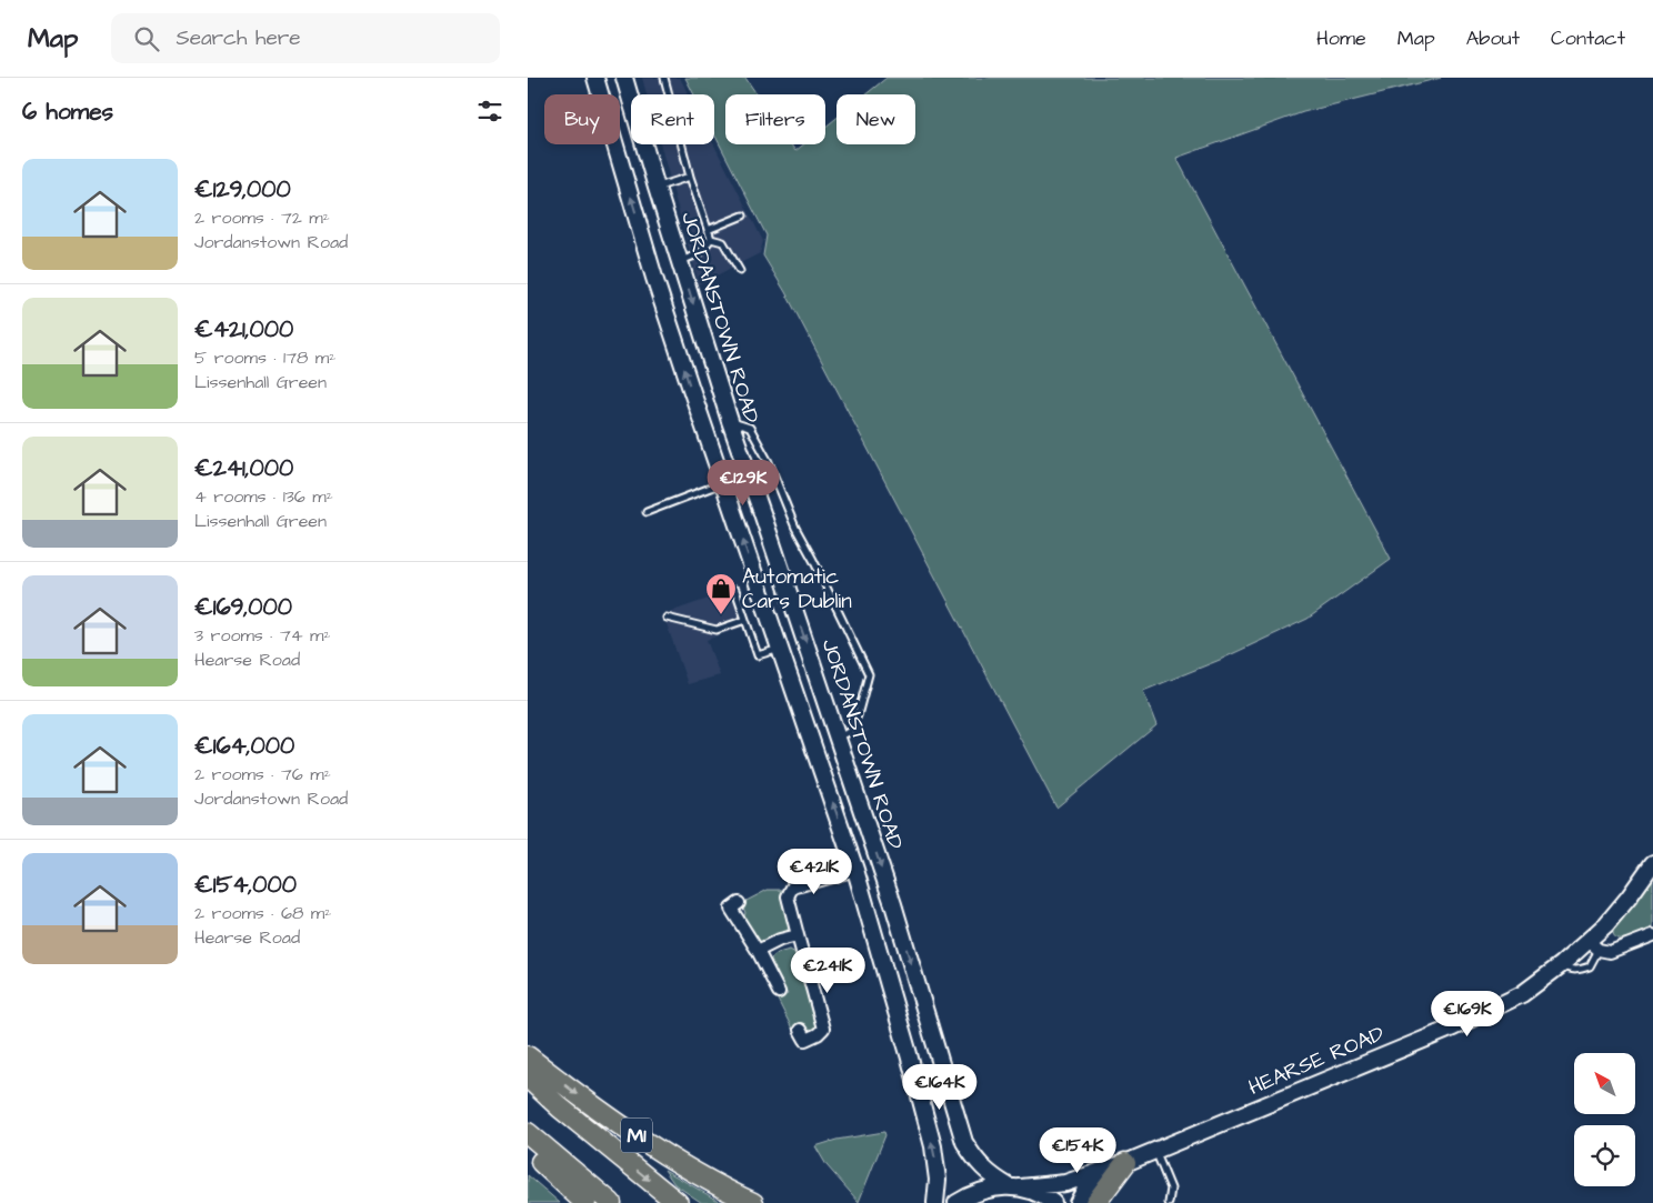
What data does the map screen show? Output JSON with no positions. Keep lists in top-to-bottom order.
{
  "streets": {
    "highway": ["M1"],
    "main road": ["JORDANSTOWN ROAD", "HEARSE ROAD"]
  },
  "crossings": [
    ["JORDANSTOWN ROAD", "HEARSE ROAD"]
  ],
  "places": {
    "shop": ["Automatic Cars Dublin"]
  },
  "north": "top left",
  "page": {
    "header": "Map",
    "search": "Search here",
    "nav": [
      "Home",
      "Map",
      "About",
      "Contact"
    ],
    "heading": "6 homes",
    "chip": [
      "Buy",
      "Rent",
      "Filters",
      "New"
    ],
    "list": [
      {
        "name": "€129,000",
        "note": "2 rooms · 72 m² · Jordanstown Road"
      },
      {
        "name": "€421,000",
        "note": "5 rooms · 178 m² · Lissenhall Green"
      },
      {
        "name": "€241,000",
        "note": "4 rooms · 136 m² · Lissenhall Green"
      },
      {
        "name": "€169,000",
        "note": "3 rooms · 74 m² · Hearse Road"
      },
      {
        "name": "€164,000",
        "note": "2 rooms · 76 m² · Jordanstown Road"
      },
      {
        "name": "€154,000",
        "note": "2 rooms · 68 m² · Hearse Road"
      }
    ],
    "price": [
      "€129K",
      "€421K",
      "€241K",
      "€169K",
      "€164K",
      "€154K"
    ]
  }
}
